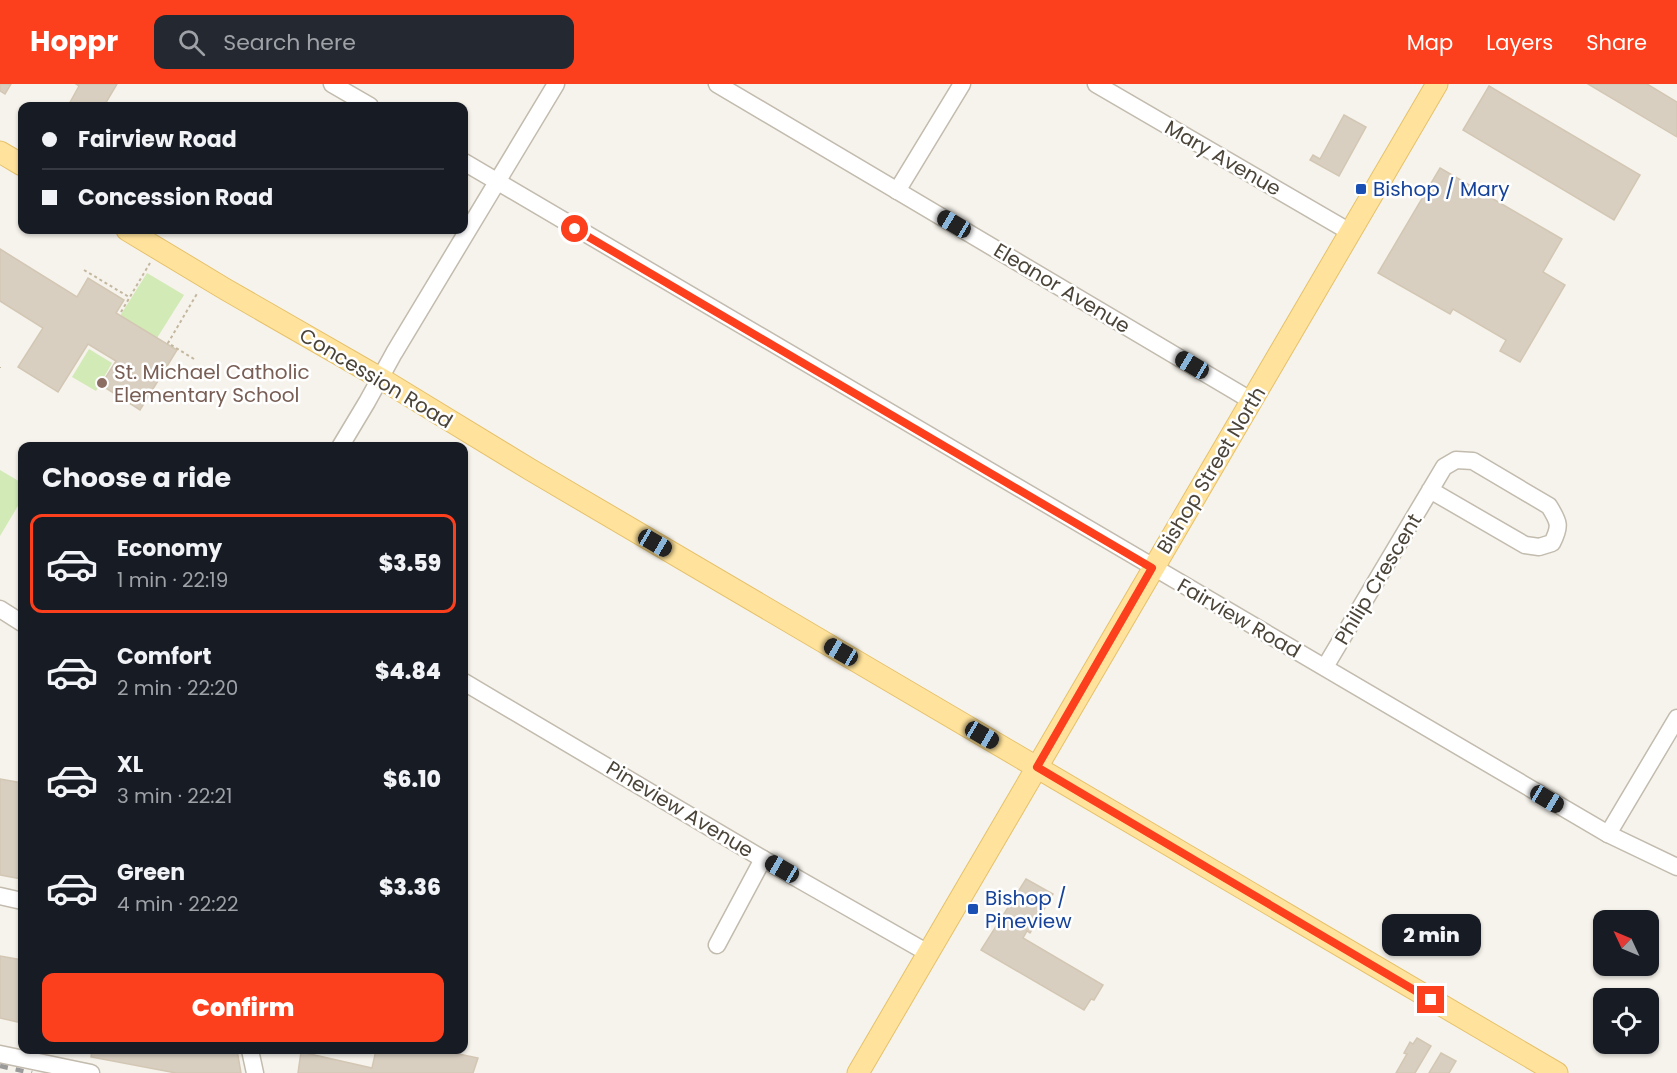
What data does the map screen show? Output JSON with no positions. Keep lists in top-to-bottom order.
{
  "streets": {
    "main road": ["Concession Road", "Bishop Street North"],
    "street": [
      "Mary Avenue",
      "Eleanor Avenue",
      "Philip Crescent",
      "Fairview Road",
      "Pineview Avenue"
    ]
  },
  "crossings": [
    ["Mary Avenue", "Bishop Street North"],
    ["Eleanor Avenue", "Bishop Street North"],
    ["Concession Road", "Bishop Street North"],
    ["Bishop Street North", "Fairview Road"],
    ["Bishop Street North", "Pineview Avenue"],
    ["Philip Crescent", "Fairview Road"]
  ],
  "places": {
    "transit": ["Bishop / Mary", "Bishop / Pineview"],
    "other": ["St. Michael Catholic Elementary School"]
  },
  "north": "top left",
  "page": {
    "header": "Hoppr",
    "search": "Search here",
    "nav": ["Map", "Layers", "Share"],
    "banner": ["Fairview Road", "Concession Road"],
    "heading": "Choose a ride",
    "list": [
      {
        "name": "Economy",
        "note": "1 min · 22:19",
        "value": "$3.59"
      },
      {
        "name": "Comfort",
        "note": "2 min · 22:20",
        "value": "$4.84"
      },
      {
        "name": "XL",
        "note": "3 min · 22:21",
        "value": "$6.10"
      },
      {
        "name": "Green",
        "note": "4 min · 22:22",
        "value": "$3.36"
      }
    ],
    "bubble": "2 min",
    "buttons": "Confirm"
  }
}
